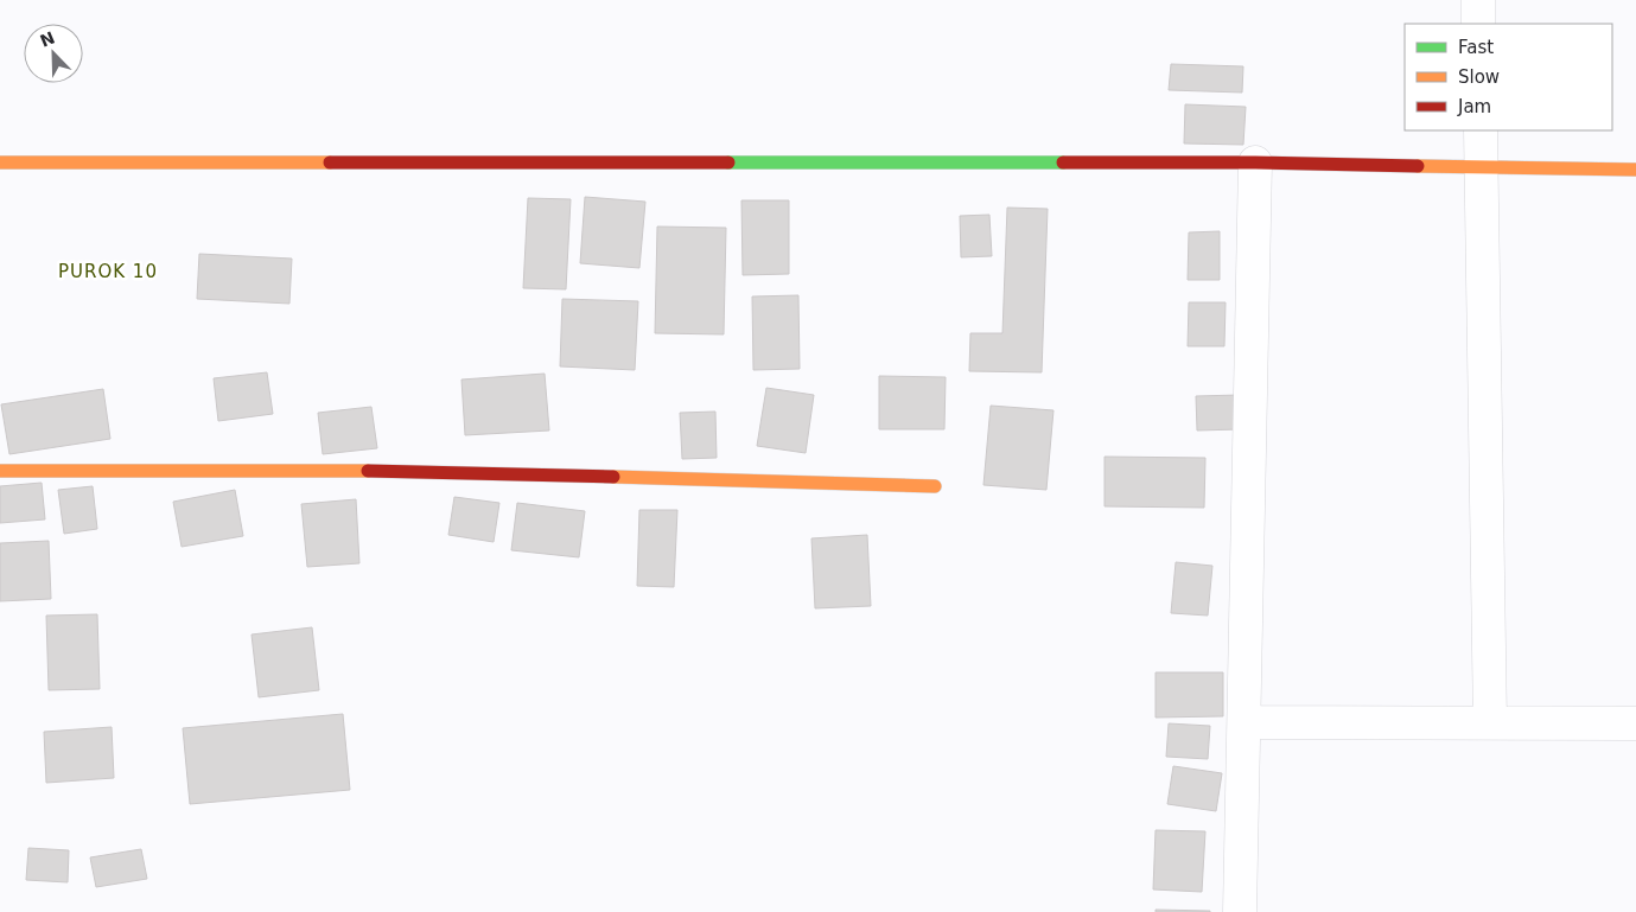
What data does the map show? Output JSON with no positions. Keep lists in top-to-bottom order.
{
  "districts": ["PUROK 10"],
  "legend": ["Fast", "Slow", "Jam"],
  "north": "top left"
}
